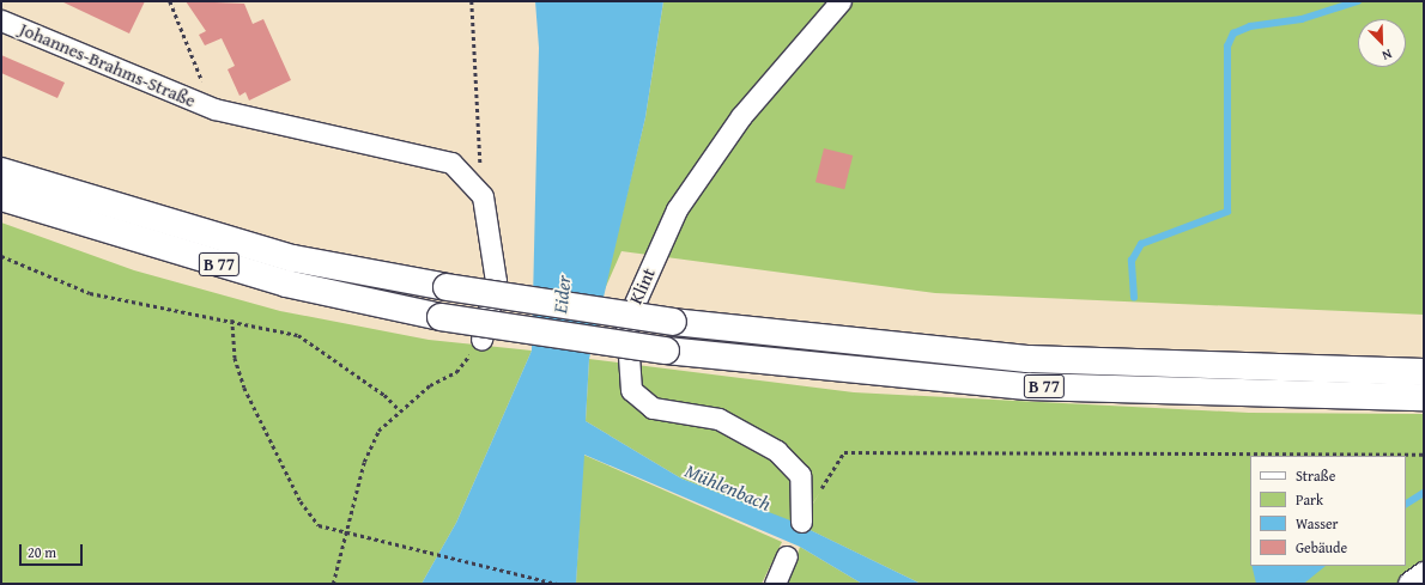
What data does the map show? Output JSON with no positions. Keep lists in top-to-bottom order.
{
  "streets": {
    "highway": ["B 77"],
    "street": ["Johannes-Brahms-Straße", "Klint"]
  },
  "water": ["Eider", "Mühlenbach"],
  "legend": [
    "Straße",
    "Park",
    "Wasser",
    "Gebäude"
  ],
  "scale_bar": "20 m",
  "north": "bottom right"
}
